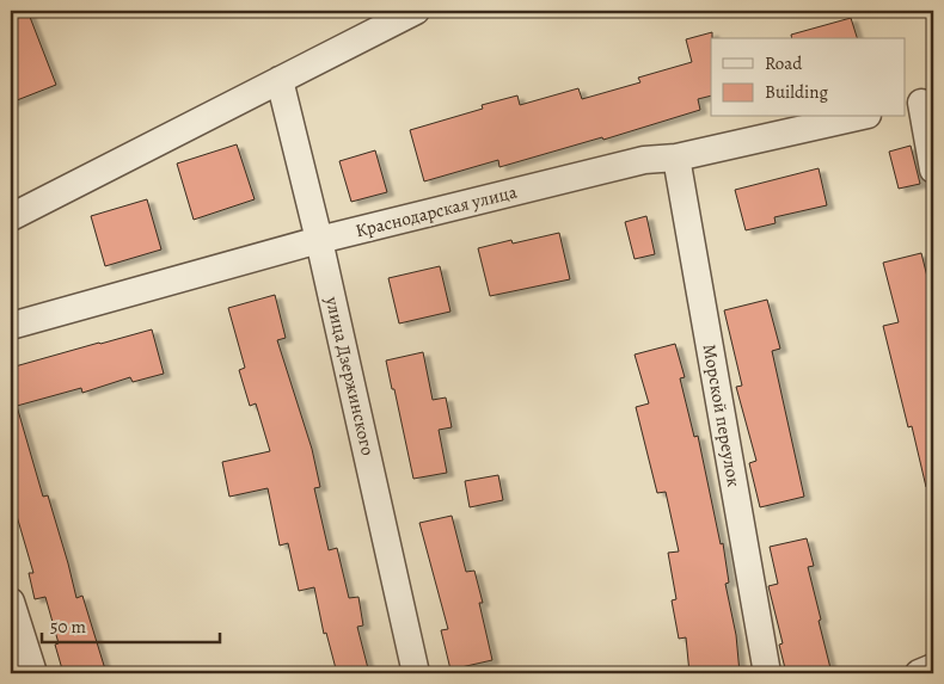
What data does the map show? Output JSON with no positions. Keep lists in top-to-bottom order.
{
  "streets": {
    "street": ["Краснодарская улица", "улица Дзержинского", "Морской переулок"]
  },
  "crossings": [
    ["Краснодарская улица", "улица Дзержинского"],
    ["Краснодарская улица", "Морской переулок"]
  ],
  "legend": ["Road", "Building"],
  "scale_bar": "50 m"
}
